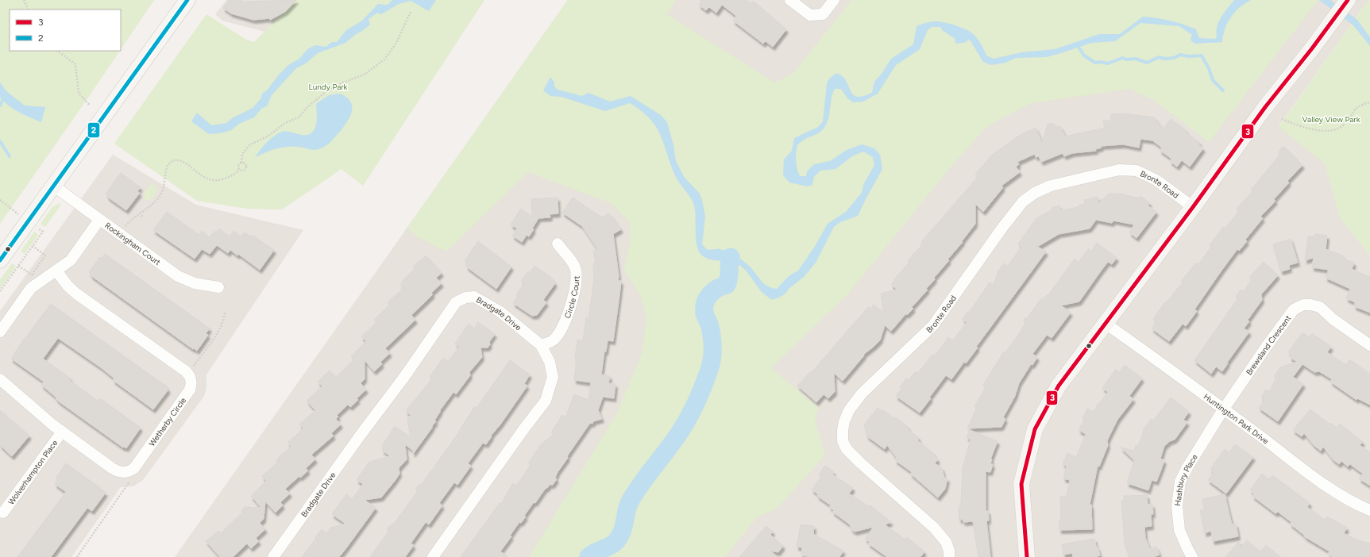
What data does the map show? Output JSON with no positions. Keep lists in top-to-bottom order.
{
  "streets": {
    "street": [
      "Bronte Road",
      "Rockingham Court",
      "Circle Court",
      "Bradgate Drive",
      "Brewsland Crescent",
      "Huntington Park Drive",
      "Wetherby Circle",
      "Wolverhampton Place",
      "Hashbury Place"
    ]
  },
  "crossings": [
    ["Circle Court", "Bradgate Drive"],
    ["Brewsland Crescent", "Huntington Park Drive"],
    ["Brewsland Crescent", "Hashbury Place"],
    ["Huntington Park Drive", "Hashbury Place"]
  ],
  "parks": ["Lundy Park", "Valley View Park"],
  "lines": ["transit line 3", "transit line 2"],
  "legend": ["3", "2"]
}
